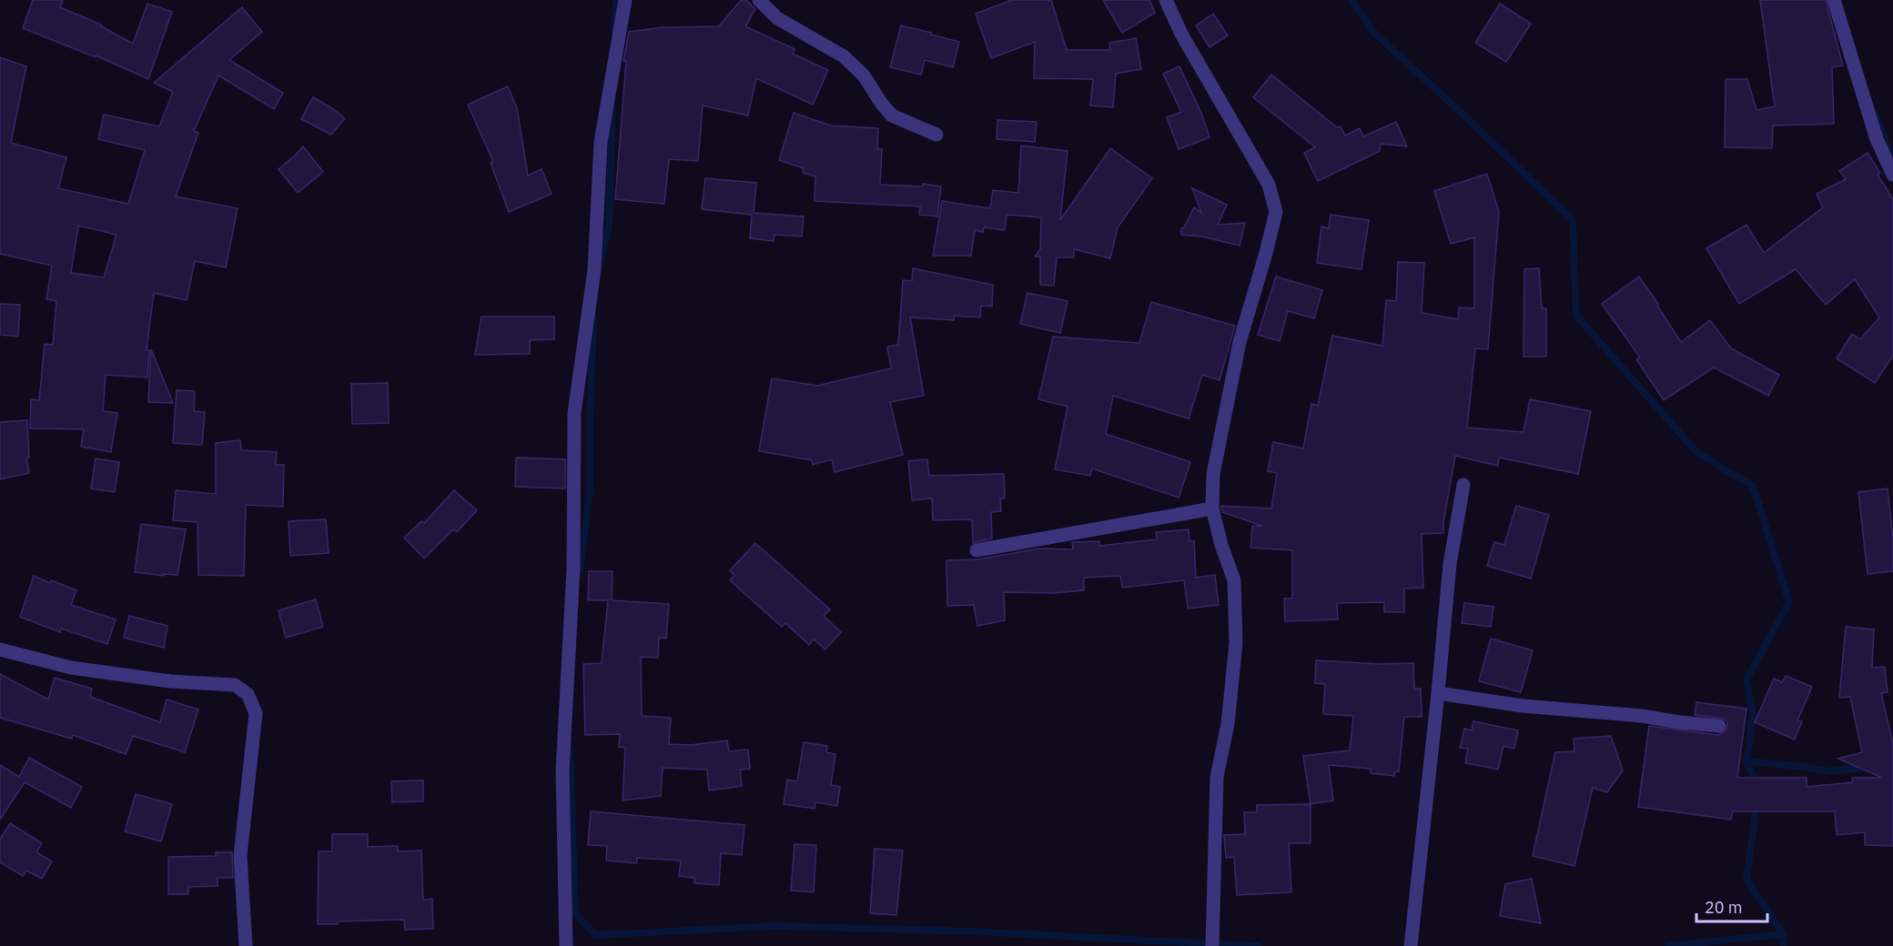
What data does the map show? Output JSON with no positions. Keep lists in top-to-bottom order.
{
  "scale_bar": "20 m"
}
